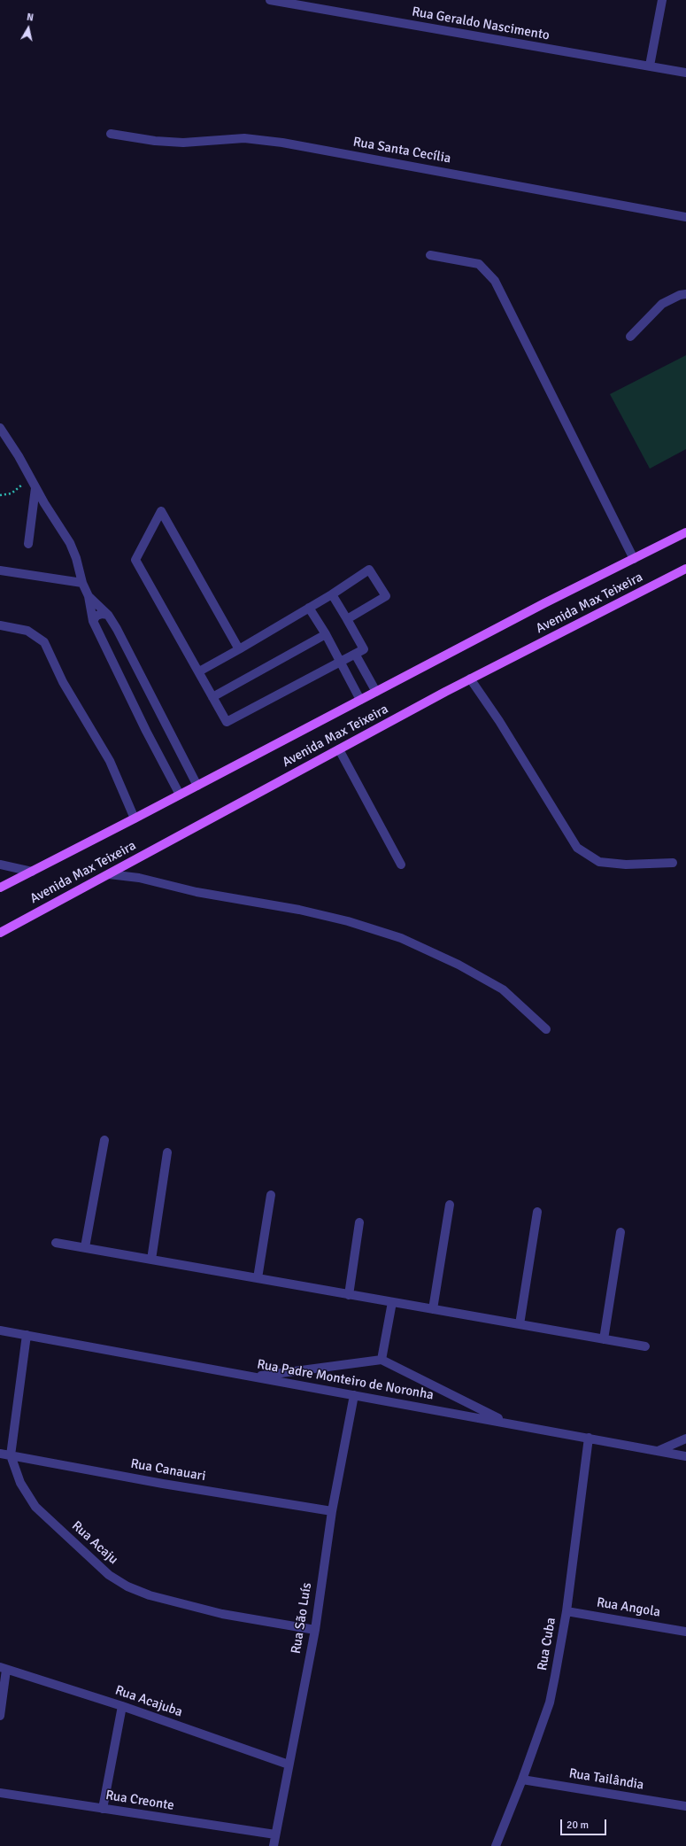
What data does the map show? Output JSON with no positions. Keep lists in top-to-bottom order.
{
  "streets": {
    "main road": ["Avenida Max Teixeira"],
    "street": [
      "Rua Geraldo Nascimento",
      "Rua Santa Cecília",
      "Rua Padre Monteiro de Noronha",
      "Rua Canauari",
      "Rua Acaju",
      "Rua Angola",
      "Rua São Luís",
      "Rua Cuba",
      "Rua Acajuba",
      "Rua Tailândia",
      "Rua Creonte"
    ]
  },
  "crossings": [
    ["Rua Padre Monteiro de Noronha", "Rua Acaju"],
    ["Rua Padre Monteiro de Noronha", "Rua São Luís"],
    ["Rua Padre Monteiro de Noronha", "Rua Cuba"],
    ["Rua Canauari", "Rua Acaju"],
    ["Rua Canauari", "Rua São Luís"],
    ["Rua Acaju", "Rua São Luís"],
    ["Rua Angola", "Rua Cuba"],
    ["Rua São Luís", "Rua Acajuba"],
    ["Rua São Luís", "Rua Creonte"],
    ["Rua Cuba", "Rua Tailândia"]
  ],
  "scale_bar": "20 m",
  "north": "top"
}
